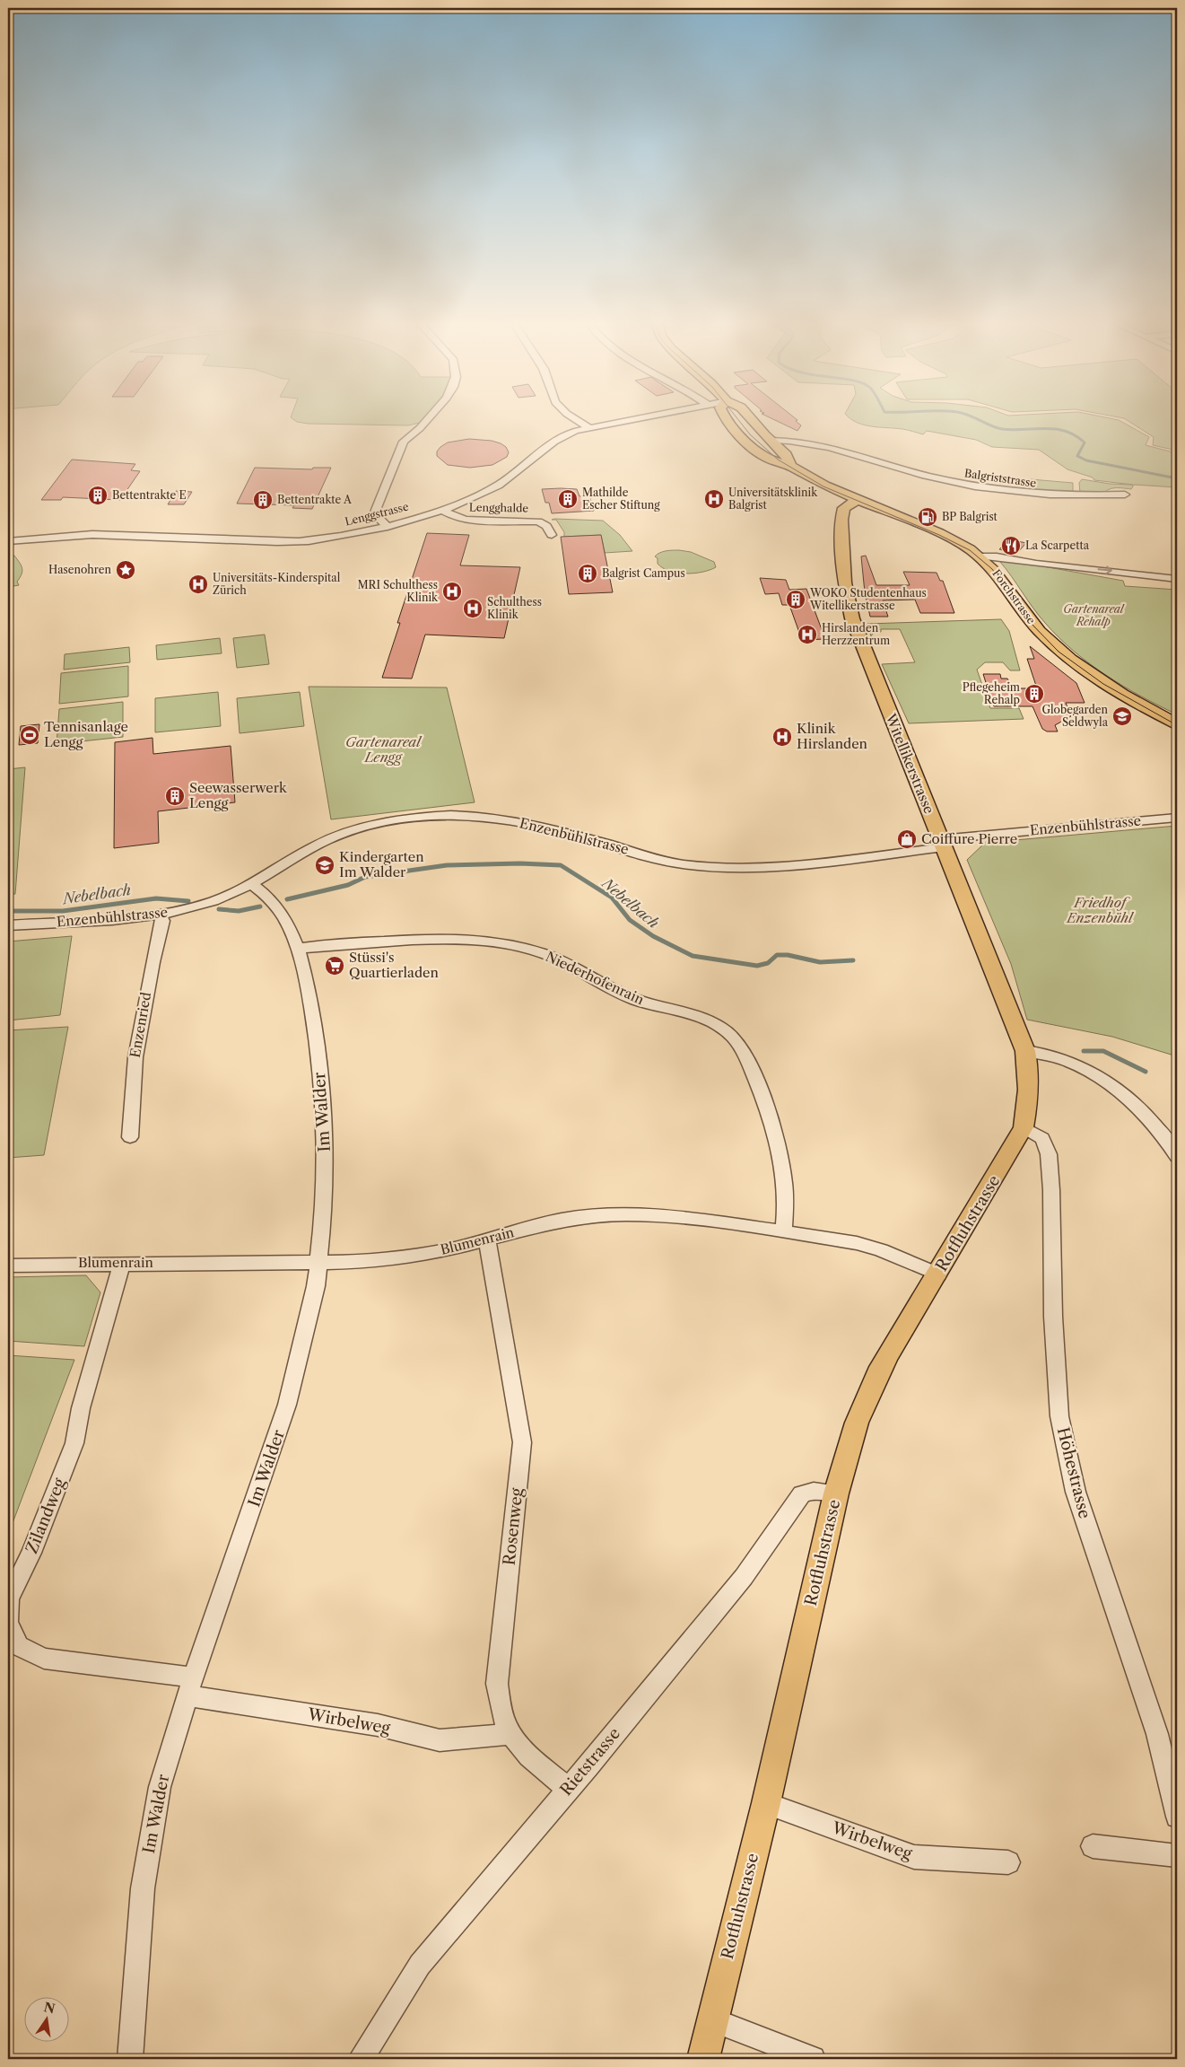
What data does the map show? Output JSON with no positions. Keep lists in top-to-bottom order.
{
  "streets": {
    "main road": ["Forchstrasse", "Witellikerstrasse", "Rotfluhstrasse"],
    "street": [
      "Balgriststrasse",
      "Lengghalde",
      "Lenggstrasse",
      "Enzenbühlstrasse",
      "Niederhofenrain",
      "Enzenried",
      "Im Walder",
      "Blumenrain",
      "Höhestrasse",
      "Zilandweg",
      "Rosenweg",
      "Wirbelweg",
      "Rietstrasse"
    ]
  },
  "crossings": [
    ["Balgriststrasse", "Forchstrasse"],
    ["Lengghalde", "Lenggstrasse"],
    ["Witellikerstrasse", "Enzenbühlstrasse"],
    ["Witellikerstrasse", "Rotfluhstrasse"],
    ["Enzenbühlstrasse", "Enzenried"],
    ["Enzenbühlstrasse", "Im Walder"],
    ["Niederhofenrain", "Im Walder"],
    ["Niederhofenrain", "Blumenrain"],
    ["Im Walder", "Blumenrain"],
    ["Im Walder", "Zilandweg"],
    ["Im Walder", "Wirbelweg"],
    ["Rotfluhstrasse", "Blumenrain"],
    ["Rotfluhstrasse", "Höhestrasse"],
    ["Rotfluhstrasse", "Wirbelweg"],
    ["Rotfluhstrasse", "Rietstrasse"],
    ["Blumenrain", "Zilandweg"],
    ["Blumenrain", "Rosenweg"],
    ["Zilandweg", "Wirbelweg"],
    ["Rosenweg", "Wirbelweg"],
    ["Rosenweg", "Rietstrasse"]
  ],
  "water": ["Nebelbach"],
  "parks": ["Gartenareal Rehalp", "Gartenareal Lengg", "Friedhof Enzenbühl"],
  "places": {
    "building": [
      "Bettentrakte E",
      "Mathilde Escher Stiftung",
      "Bettentrakte A",
      "Balgrist Campus",
      "WOKO Studentenhaus Witellikerstrasse",
      "Pflegeheim Rehalp",
      "Seewasserwerk Lengg"
    ],
    "hospital": [
      "Universitätsklinik Balgrist",
      "Universitäts-Kinderspital Zürich",
      "MRI Schulthess Klinik",
      "Schulthess Klinik",
      "Hirslanden Herzzentrum",
      "Klinik Hirslanden"
    ],
    "fuel station": ["BP Balgrist"],
    "restaurant": ["La Scarpetta"],
    "place": ["Hasenohren"],
    "school or university": ["Globegarden Seldwyla", "Kindergarten Im Walder"],
    "sports": ["Tennisanlage Lengg"],
    "shop": ["Coiffure Pierre"],
    "supermarket": ["Stüssi's Quartierladen"]
  },
  "north": "top"
}
